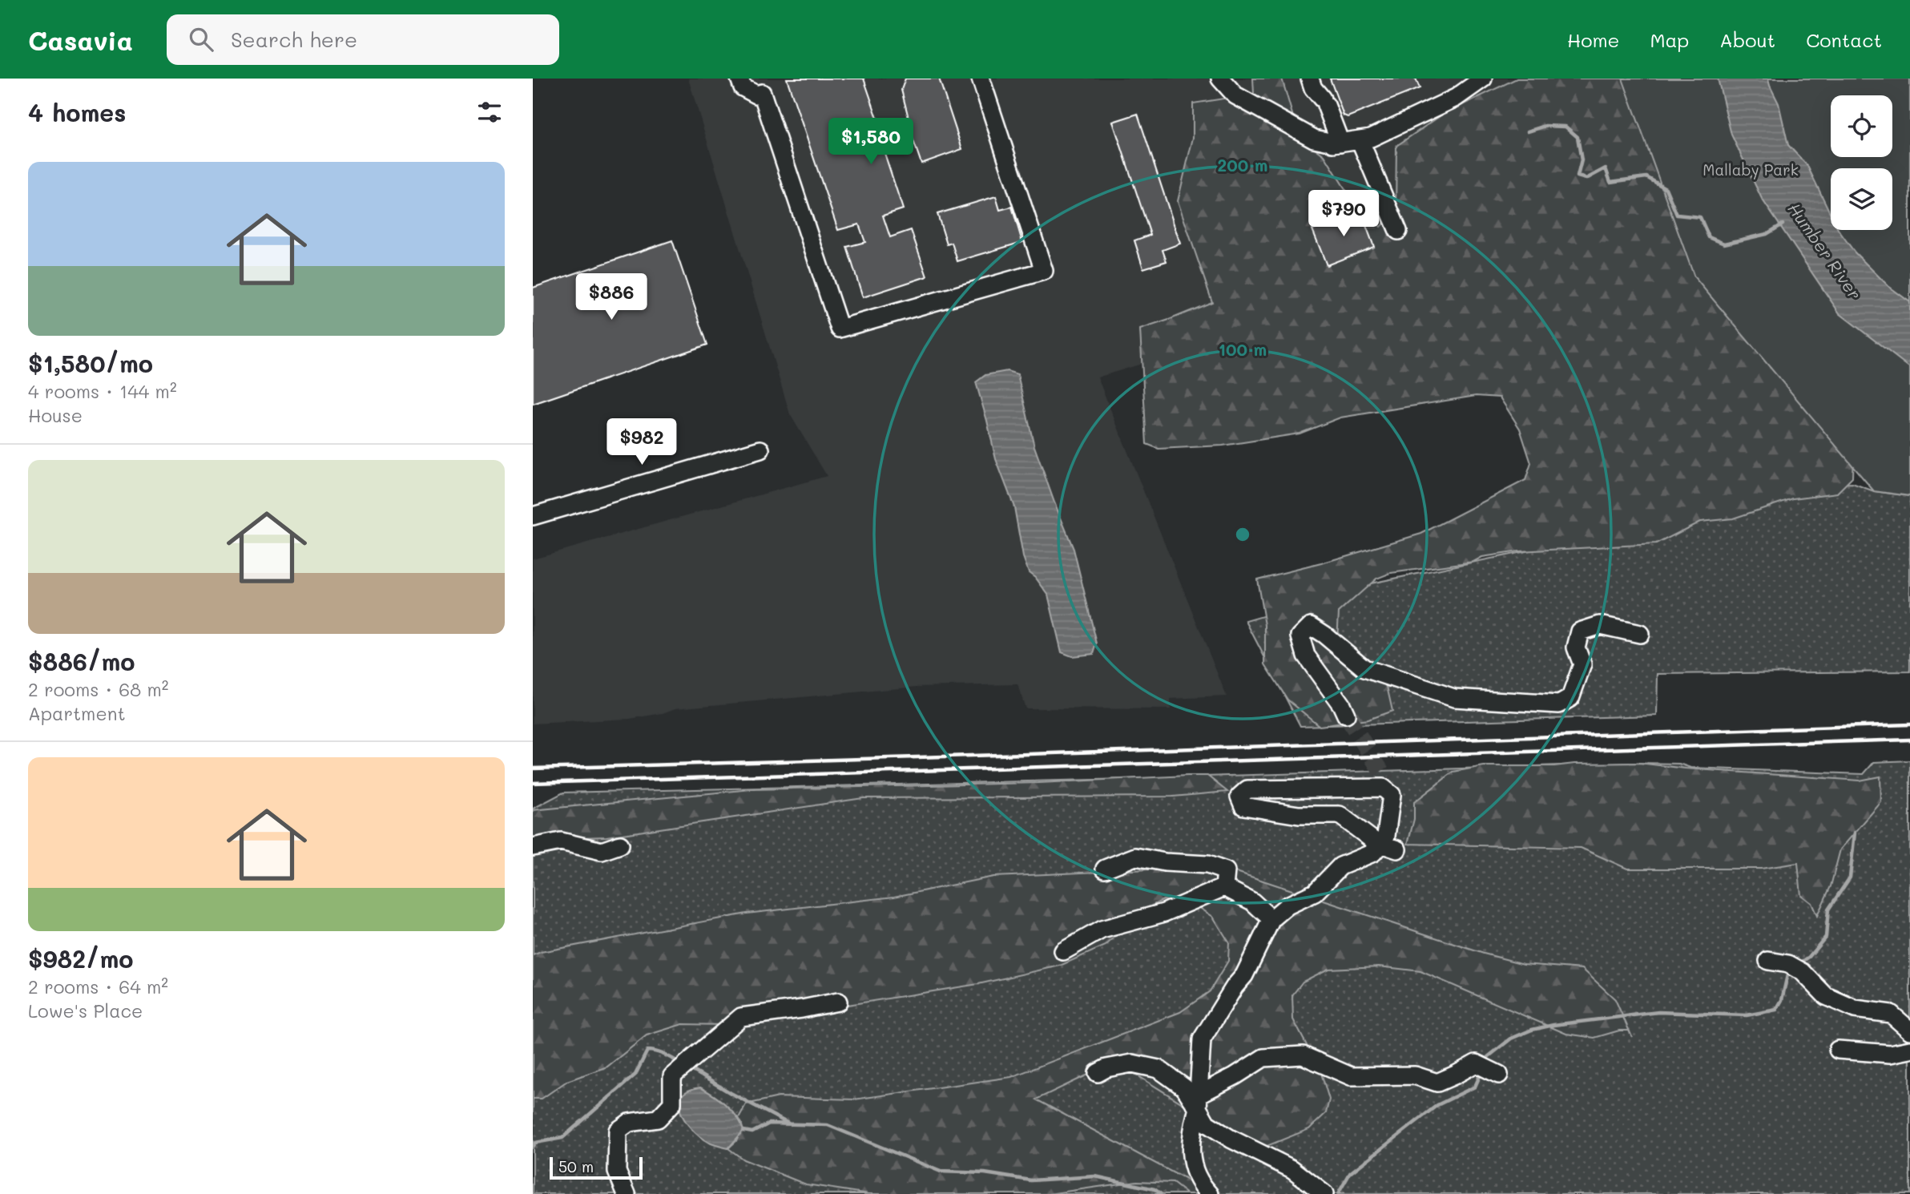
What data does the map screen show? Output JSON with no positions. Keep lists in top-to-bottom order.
{
  "water": ["Humber River"],
  "parks": ["Mallaby Park"],
  "scale_bar": "50 m",
  "page": {
    "header": "Casavia",
    "search": "Search here",
    "nav": [
      "Home",
      "Map",
      "About",
      "Contact"
    ],
    "heading": "4 homes",
    "price": [
      "$1,580",
      "$790",
      "$886",
      "$982"
    ],
    "list": [
      {
        "name": "$1,580/mo",
        "note": "4 rooms · 144 m² · House"
      },
      {
        "name": "$886/mo",
        "note": "2 rooms · 68 m² · Apartment"
      },
      {
        "name": "$982/mo",
        "note": "2 rooms · 64 m² · Lowe's Place"
      }
    ],
    "scale": "50 m"
  },
  "rings": ["200 m", "100 m"]
}
